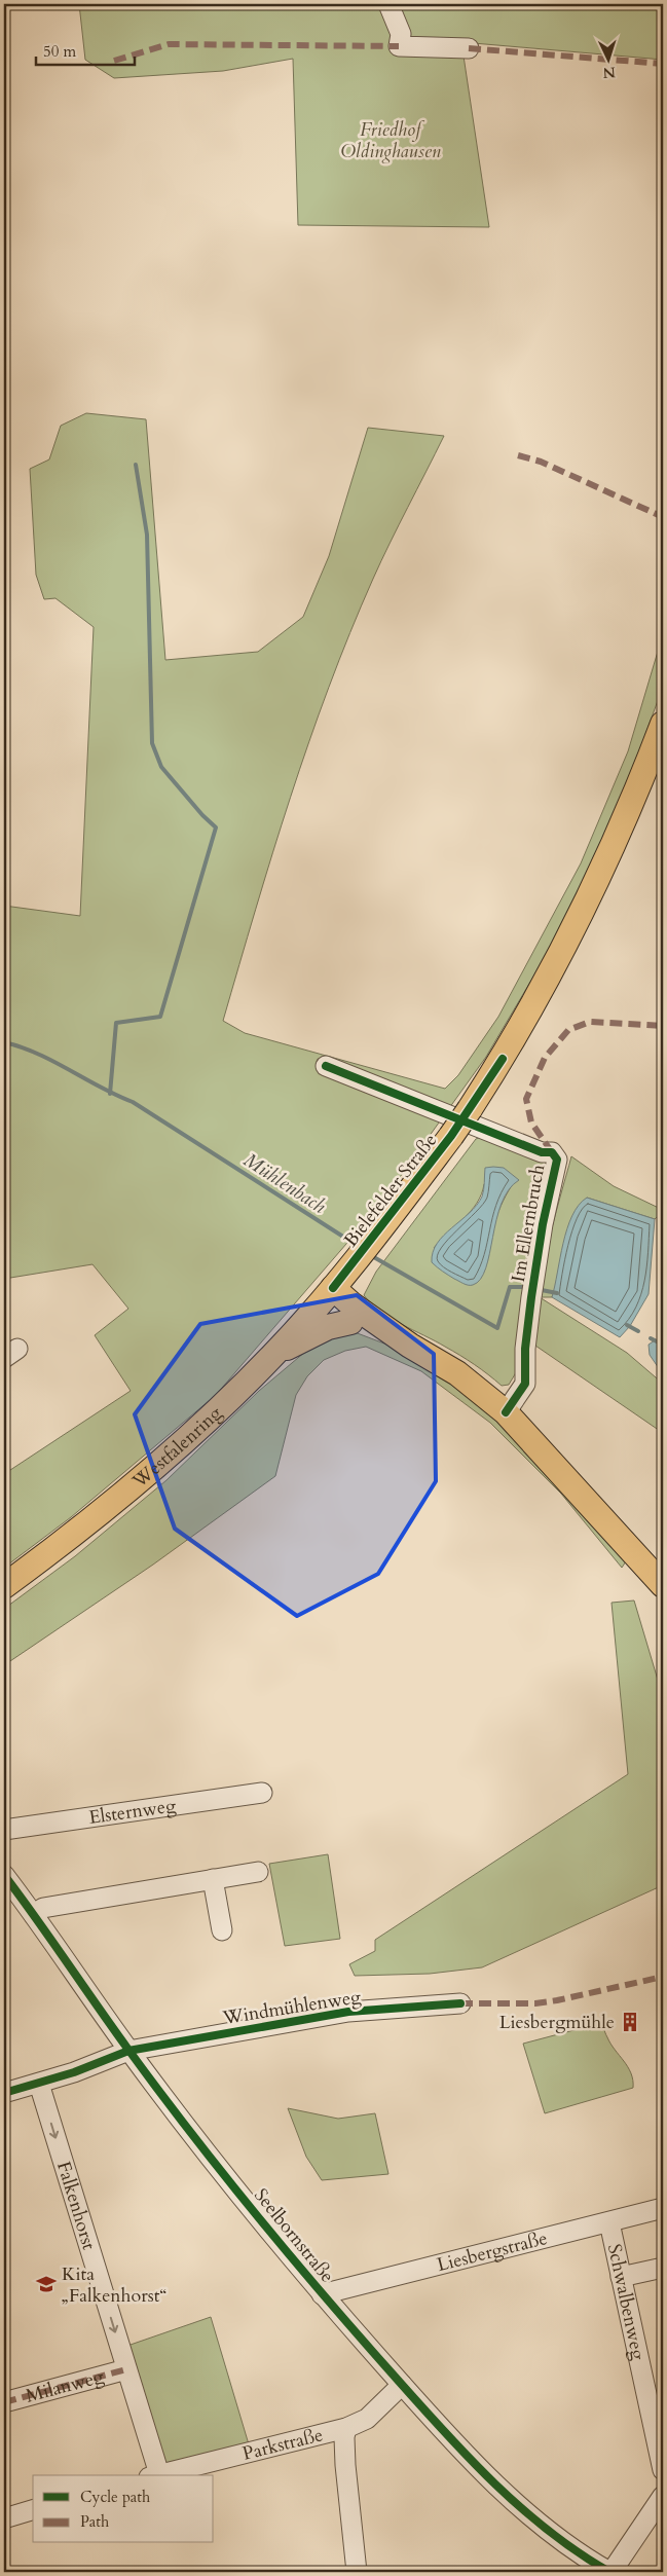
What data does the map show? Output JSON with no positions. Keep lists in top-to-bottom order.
{
  "streets": {
    "main road": ["Bielefelder Straße", "Westfalenring"],
    "street": [
      "Im Ellernbruch",
      "Elsternweg",
      "Windmühlenweg",
      "Falkenhorst",
      "Seelbornstraße",
      "Liesbergstraße",
      "Schwalbenweg",
      "Milanweg",
      "Parkstraße"
    ]
  },
  "crossings": [
    ["Bielefelder Straße", "Westfalenring"],
    ["Windmühlenweg", "Falkenhorst"],
    ["Windmühlenweg", "Seelbornstraße"],
    ["Falkenhorst", "Milanweg"],
    ["Falkenhorst", "Parkstraße"],
    ["Seelbornstraße", "Liesbergstraße"],
    ["Seelbornstraße", "Parkstraße"],
    ["Liesbergstraße", "Schwalbenweg"]
  ],
  "one_way": ["Falkenhorst"],
  "water": ["Mühlenbach"],
  "parks": ["Friedhof Oldinghausen"],
  "places": {
    "building": ["Liesbergmühle"],
    "school or university": ["Kita „Falkenhorst“"]
  },
  "legend": ["Cycle path", "Path"],
  "scale_bar": "50 m",
  "north": "bottom"
}
